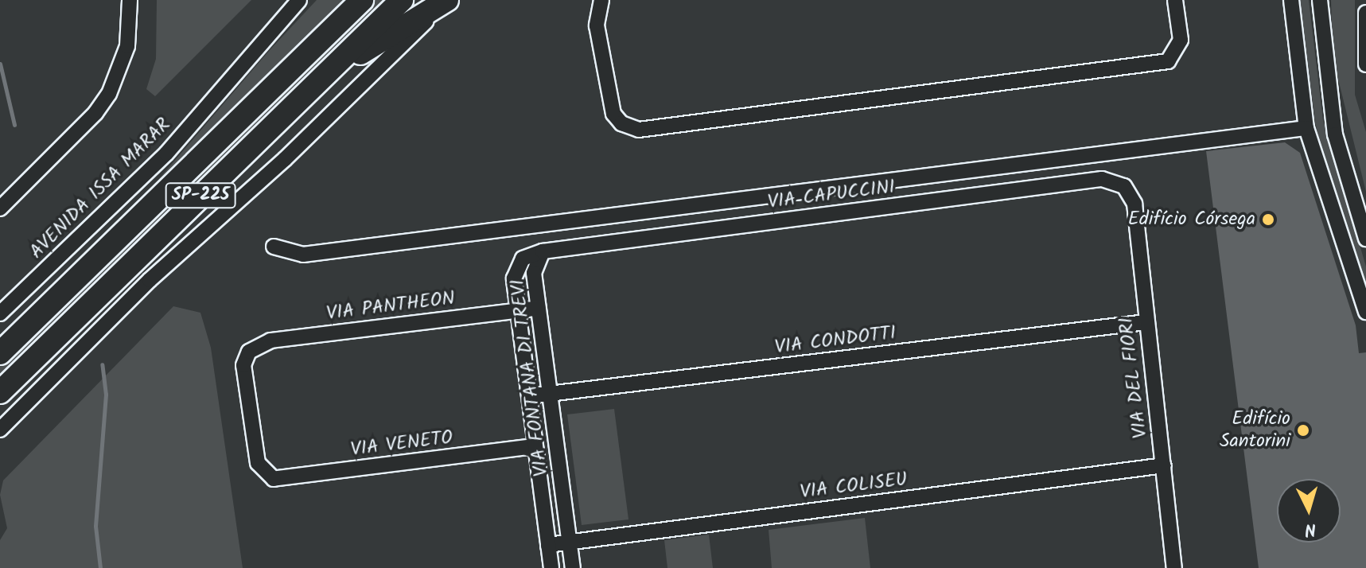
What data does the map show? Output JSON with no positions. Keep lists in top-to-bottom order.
{
  "streets": {
    "highway": ["SP-225"],
    "street": [
      "AVENIDA ISSA MARAR",
      "VIA CAPUCCINI",
      "VIA PANTHEON",
      "VIA CONDOTTI",
      "VIA FONTANA DI TREVI",
      "VIA DEL FIORI",
      "VIA VENETO",
      "VIA COLISEU"
    ]
  },
  "crossings": [
    ["VIA CAPUCCINI", "VIA FONTANA DI TREVI"],
    ["VIA CAPUCCINI", "VIA DEL FIORI"],
    ["VIA PANTHEON", "VIA FONTANA DI TREVI"],
    ["VIA PANTHEON", "VIA VENETO"],
    ["VIA CONDOTTI", "VIA FONTANA DI TREVI"],
    ["VIA CONDOTTI", "VIA DEL FIORI"],
    ["VIA FONTANA DI TREVI", "VIA VENETO"],
    ["VIA FONTANA DI TREVI", "VIA COLISEU"],
    ["VIA DEL FIORI", "VIA COLISEU"]
  ],
  "places": ["Edifício Córsega", "Edifício Santorini"],
  "north": "bottom"
}
